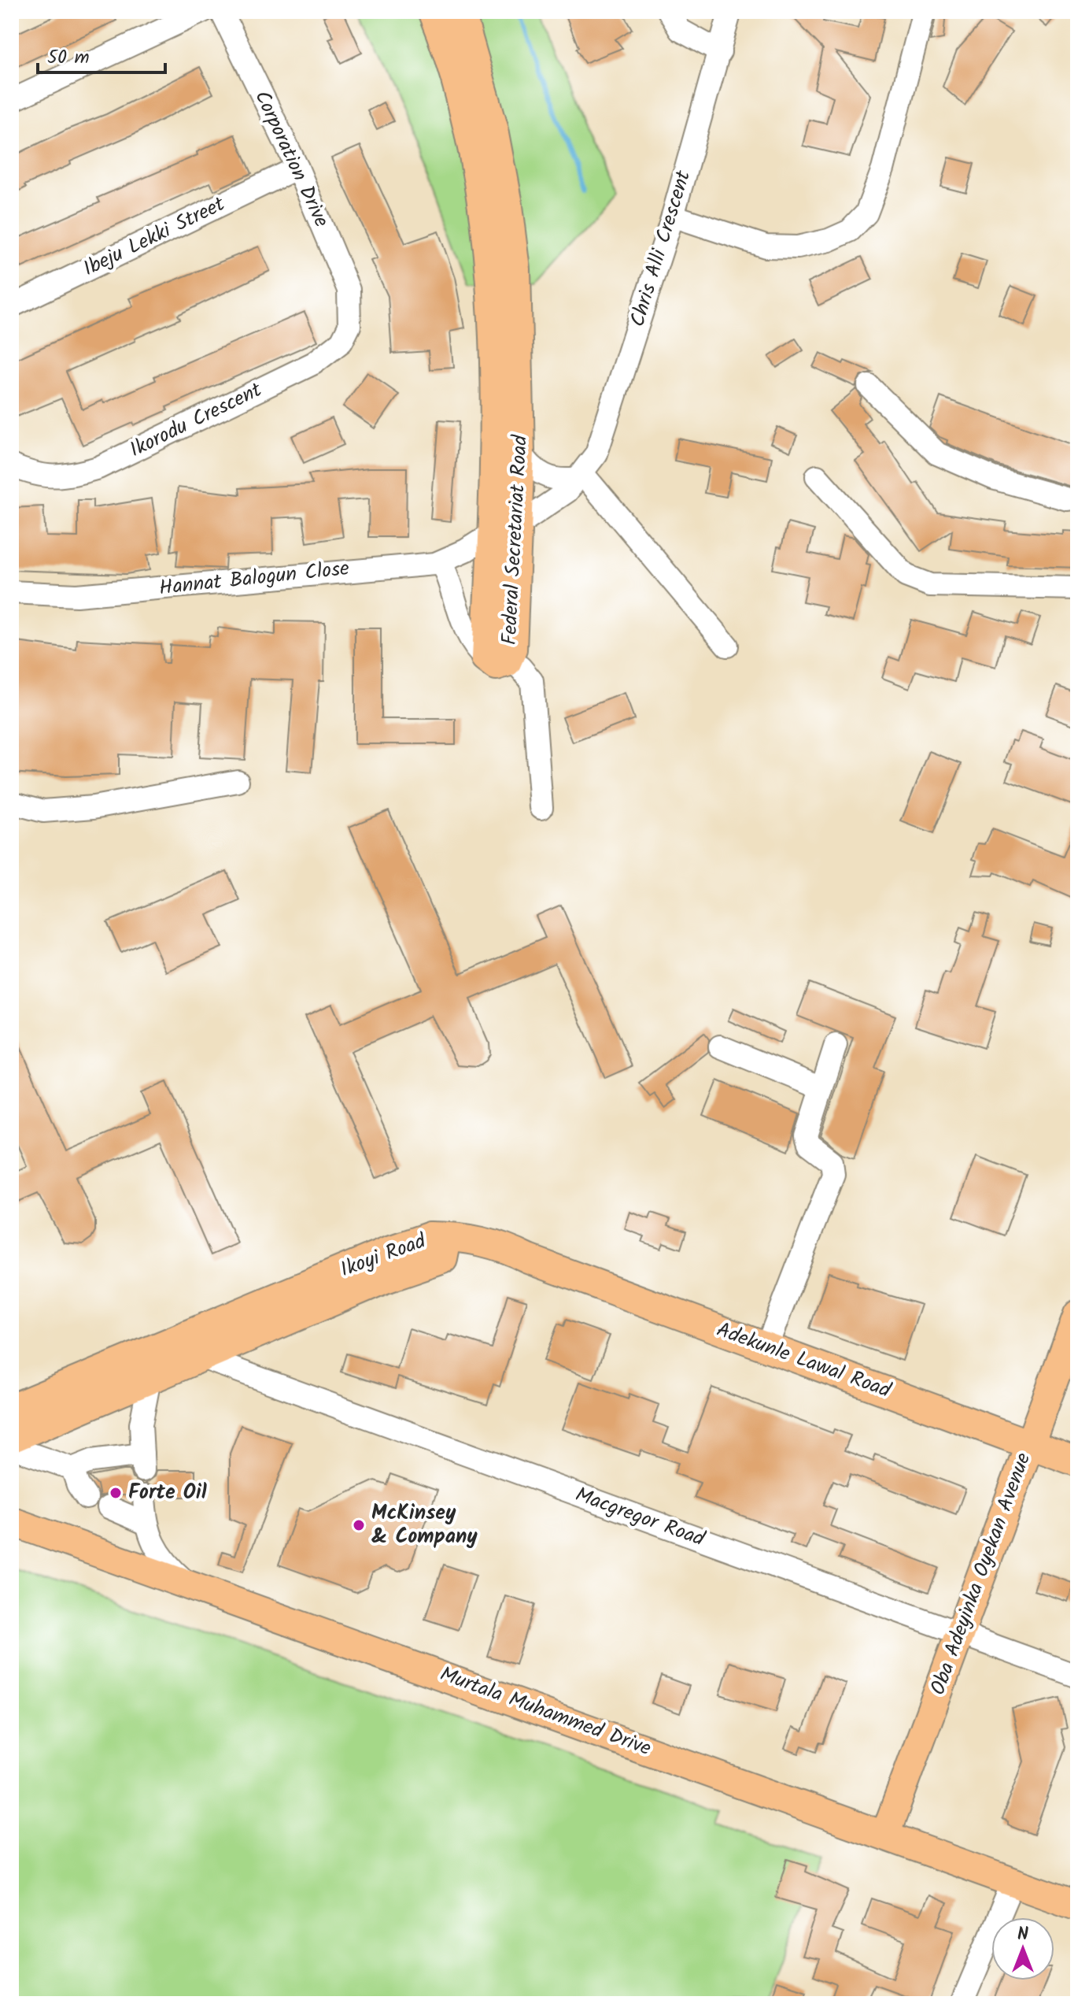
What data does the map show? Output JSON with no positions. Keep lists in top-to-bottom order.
{
  "streets": {
    "main road": [
      "Federal Secretariat Road",
      "Ikoyi Road",
      "Adekunle Lawal Road",
      "Oba Adeyinka Oyekan Avenue",
      "Murtala Muhammed Drive"
    ],
    "street": [
      "Corporation Drive",
      "Ibeju Lekki Street",
      "Chris Alli Crescent",
      "Ikorodu Crescent",
      "Hannat Balogun Close",
      "Macgregor Road"
    ]
  },
  "crossings": [
    ["Corporation Drive", "Ibeju Lekki Street"],
    ["Corporation Drive", "Ikorodu Crescent"],
    ["Chris Alli Crescent", "Federal Secretariat Road"],
    ["Federal Secretariat Road", "Hannat Balogun Close"],
    ["Ikoyi Road", "Adekunle Lawal Road"],
    ["Ikoyi Road", "Macgregor Road"],
    ["Adekunle Lawal Road", "Oba Adeyinka Oyekan Avenue"],
    ["Macgregor Road", "Oba Adeyinka Oyekan Avenue"],
    ["Oba Adeyinka Oyekan Avenue", "Murtala Muhammed Drive"]
  ],
  "places": ["Forte Oil", "McKinsey & Company"],
  "scale_bar": "50 m",
  "north": "top"
}
